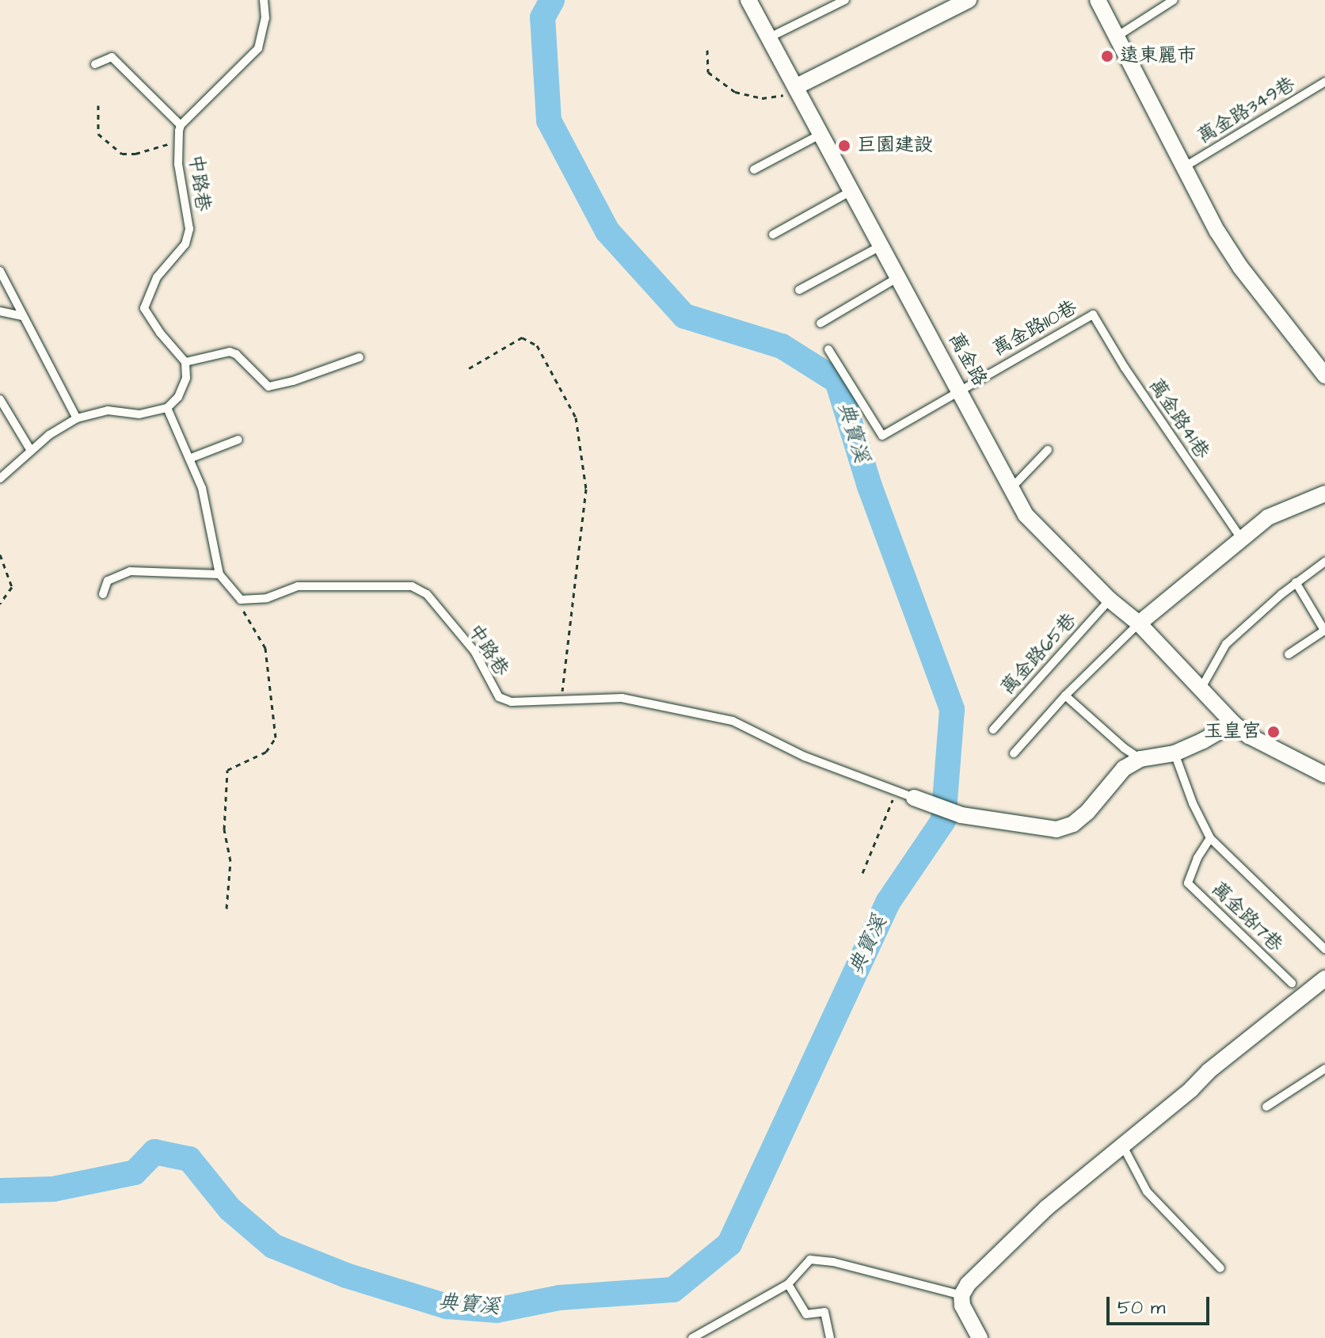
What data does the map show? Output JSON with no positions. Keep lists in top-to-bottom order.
{
  "streets": {
    "street": ["萬金路"],
    "lane": [
      "萬金路349巷",
      "中路巷",
      "萬金路110巷",
      "萬金路41巷",
      "萬金路65巷",
      "萬金路17巷"
    ]
  },
  "crossings": [
    ["萬金路110巷", "萬金路"],
    ["萬金路110巷", "萬金路41巷"],
    ["萬金路", "萬金路65巷"]
  ],
  "water": ["典寶溪"],
  "places": ["遠東麗市", "巨園建設", "玉皇宮"],
  "scale_bar": "50 m"
}
